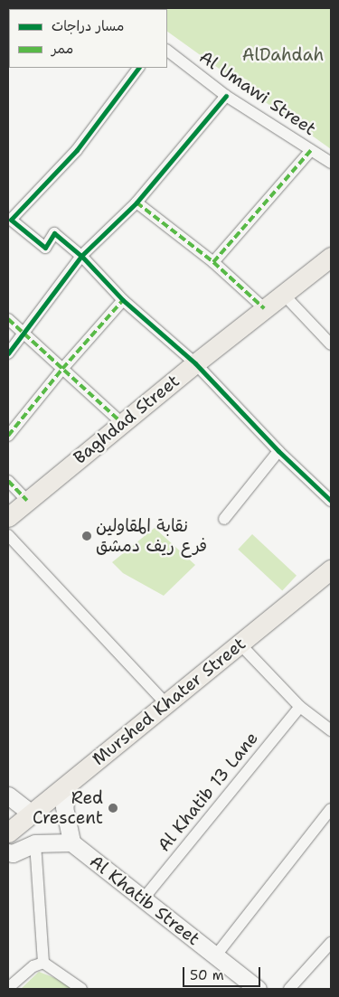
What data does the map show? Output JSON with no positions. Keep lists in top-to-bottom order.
{
  "streets": {
    "main road": ["Baghdad Street", "Murshed Khater Street", "Al Khatib Street"],
    "street": ["Al Umawi Street", "Al Khatib 13 Lane"]
  },
  "crossings": [
    ["Al Khatib 13 Lane", "Al Khatib Street"]
  ],
  "parks": ["AlDahdah"],
  "places": ["نقابة المقاولين فرع ريف دمشق", "Red Crescent"],
  "legend": ["مسار دراجات", "ممر"],
  "scale_bar": "50 m"
}
